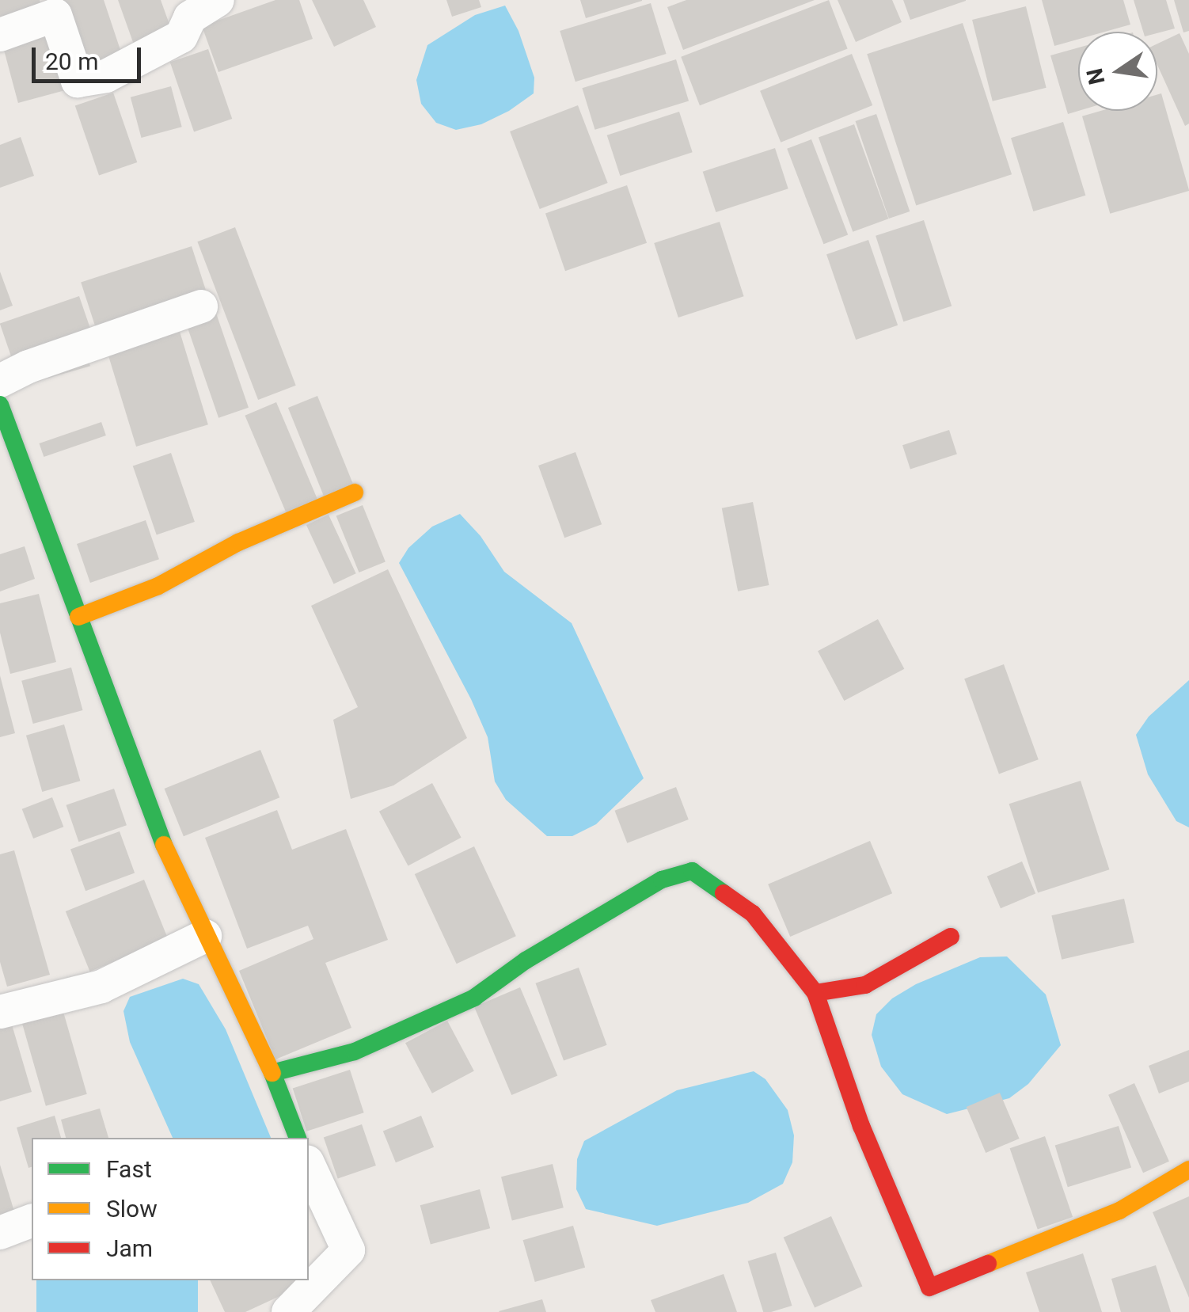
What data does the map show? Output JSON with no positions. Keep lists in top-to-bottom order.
{
  "legend": ["Fast", "Slow", "Jam"],
  "scale_bar": "20 m",
  "north": "left"
}
